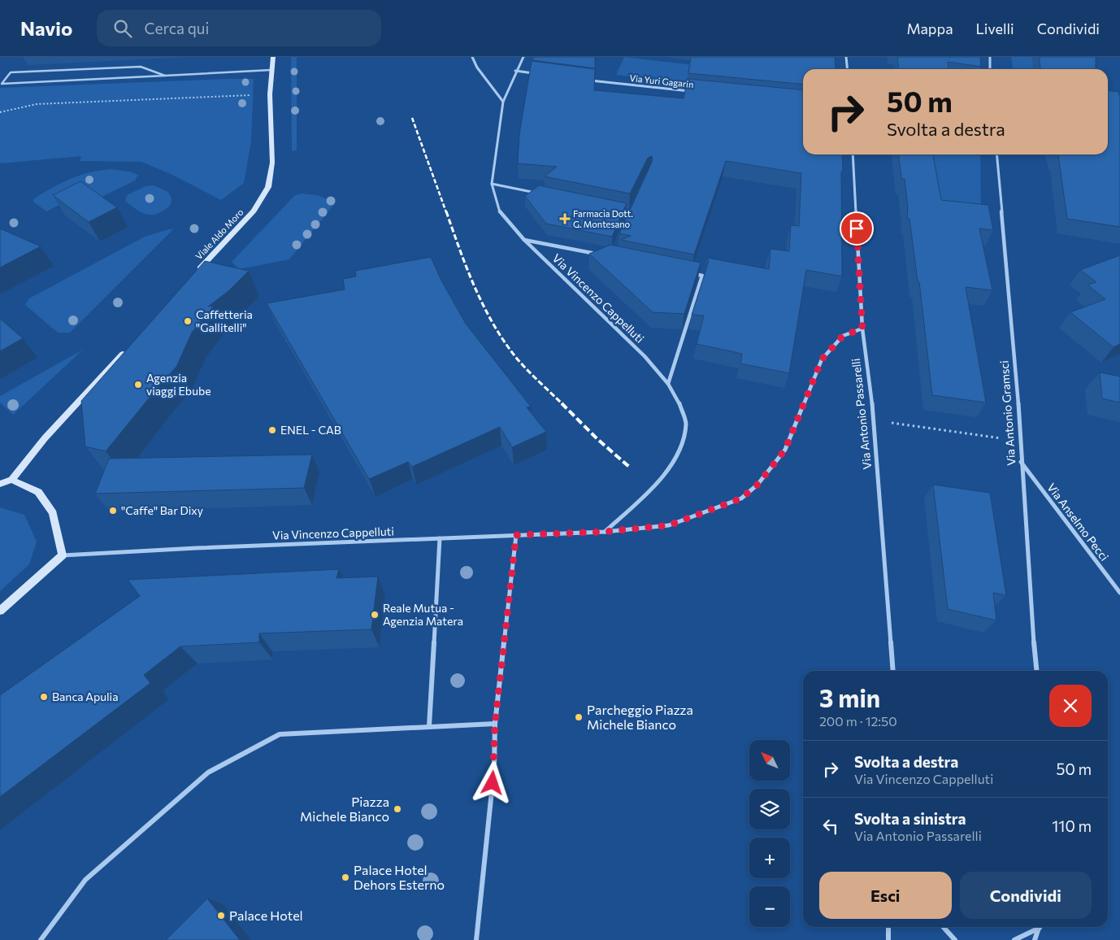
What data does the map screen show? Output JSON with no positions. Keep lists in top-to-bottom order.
{
  "streets": {
    "main road": ["Viale Aldo Moro"],
    "street": [
      "Via Yuri Gagarin",
      "Via Vincenzo Cappelluti",
      "Via Antonio Gramsci",
      "Via Antonio Passarelli",
      "Via Anselmo Pecci"
    ]
  },
  "crossings": [
    ["Via Vincenzo Cappelluti", "Via Antonio Passarelli"],
    ["Via Antonio Gramsci", "Via Anselmo Pecci"]
  ],
  "places": {
    "health": ["Farmacia Dott. G. Montesano"],
    "other": [
      "Caffetteria \"Gallitelli\"",
      "Agenzia viaggi Ebube",
      "ENEL - CAB",
      "\"Caffe\" Bar Dixy",
      "Reale Mutua - Agenzia Matera",
      "Banca Apulia",
      "Parcheggio Piazza Michele Bianco",
      "Piazza Michele Bianco",
      "Palace Hotel Dehors Esterno",
      "Palace Hotel"
    ]
  },
  "north": "top left",
  "page": {
    "header": "Navio",
    "search": "Cerca qui",
    "nav": ["Mappa", "Livelli", "Condividi"],
    "turn": ["50 m", "Svolta a destra"],
    "heading": ["3 min", "200 m · 12:50"],
    "map_buttons": ["+", "−"],
    "list": [
      {
        "name": "Svolta a destra",
        "note": "Via Vincenzo Cappelluti",
        "value": "50 m"
      },
      {
        "name": "Svolta a sinistra",
        "note": "Via Antonio Passarelli",
        "value": "110 m"
      }
    ],
    "buttons": ["Esci", "Condividi"]
  }
}
